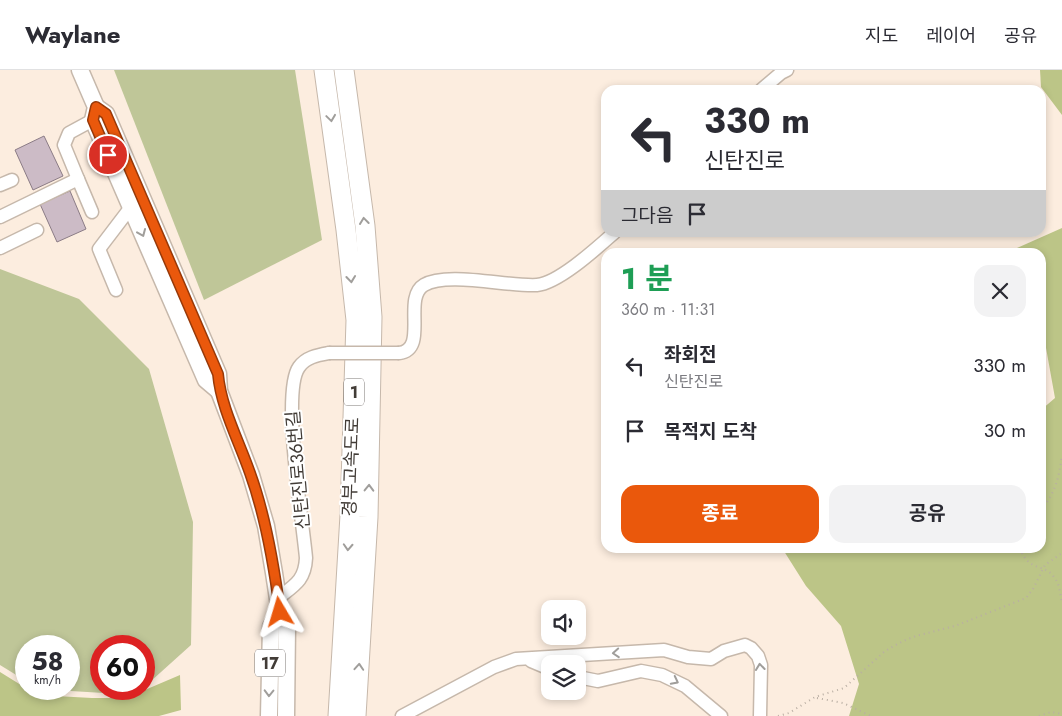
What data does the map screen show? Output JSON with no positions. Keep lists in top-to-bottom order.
{
  "streets": {
    "highway": ["1", "경부고속도로"],
    "main road": ["17"],
    "street": ["신탄진로36번길"]
  },
  "crossings": [
    ["신탄진로36번길", "17"]
  ],
  "page": {
    "header": "Waylane",
    "nav": ["지도", "레이어", "공유"],
    "turn": ["330 m", "신탄진로"],
    "then": "그다음",
    "heading": ["1 분", "360 m · 11:31"],
    "list": [
      {
        "name": "좌회전",
        "note": "신탄진로",
        "value": "330 m"
      },
      {
        "name": "목적지 도착",
        "value": "30 m"
      }
    ],
    "buttons": ["종료", "공유"],
    "speed": "58 km/h",
    "limit": "60"
  }
}
